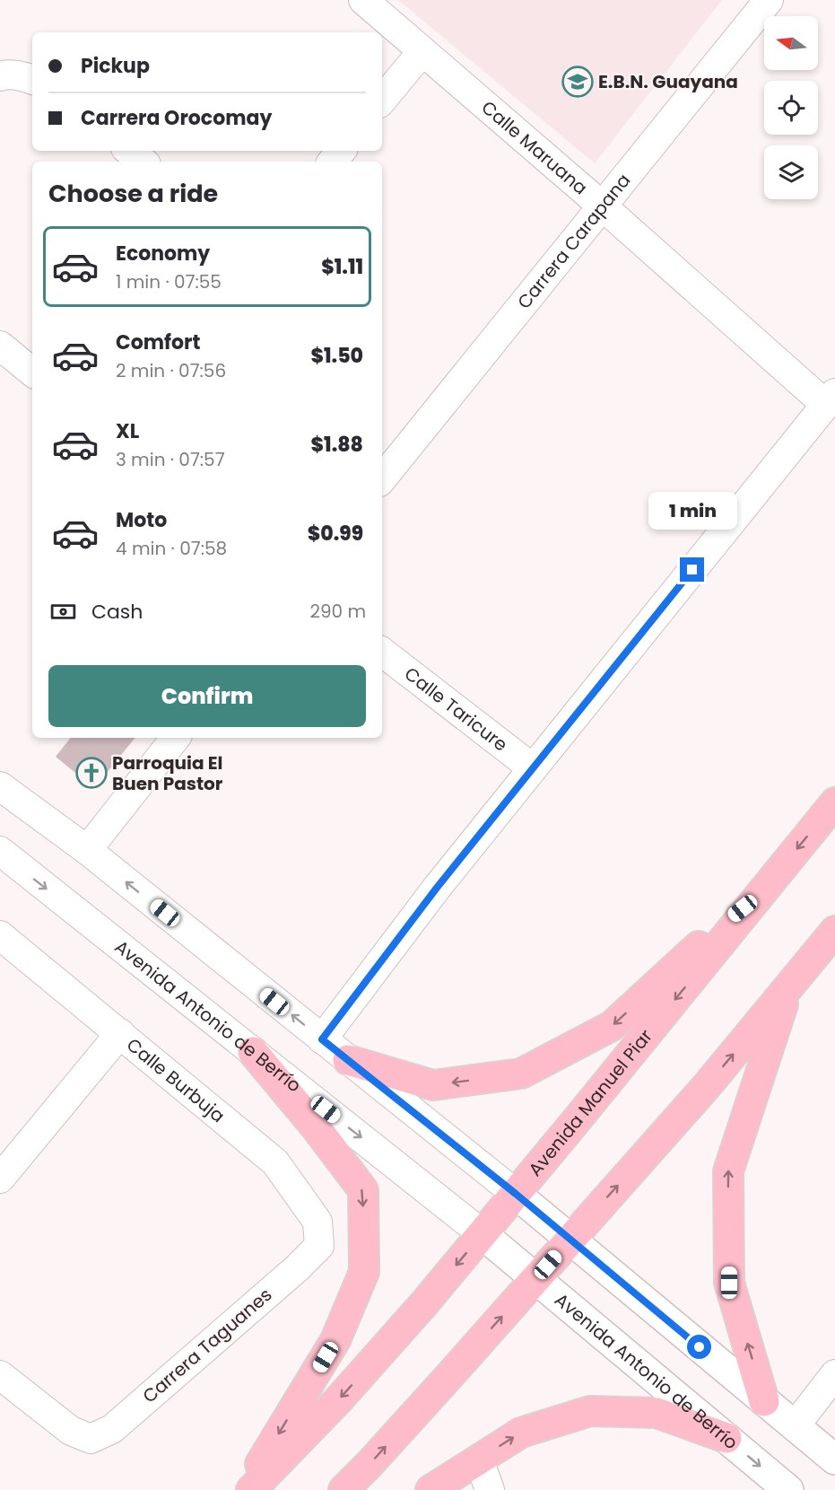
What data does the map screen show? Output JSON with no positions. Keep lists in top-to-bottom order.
{
  "streets": {
    "highway": ["Avenida Manuel Piar"],
    "street": [
      "Calle Maruana",
      "Carrera Carapana",
      "Calle Taricure",
      "Avenida Antonio de Berrío",
      "Calle Burbuja",
      "Carrera Taguanes"
    ]
  },
  "crossings": [
    ["Calle Maruana", "Carrera Carapana"],
    ["Avenida Antonio de Berrío", "Avenida Manuel Piar"],
    ["Calle Burbuja", "Carrera Taguanes"]
  ],
  "places": {
    "school or university": ["E.B.N. Guayana"],
    "church": ["Parroquia El Buen Pastor"]
  },
  "north": "left",
  "page": {
    "banner": ["Pickup", "Carrera Orocomay"],
    "heading": "Choose a ride",
    "list": [
      {
        "name": "Economy",
        "note": "1 min · 07:55",
        "value": "$1.11"
      },
      {
        "name": "Comfort",
        "note": "2 min · 07:56",
        "value": "$1.50"
      },
      {
        "name": "XL",
        "note": "3 min · 07:57",
        "value": "$1.88"
      },
      {
        "name": "Moto",
        "note": "4 min · 07:58",
        "value": "$0.99"
      }
    ],
    "bubble": "1 min",
    "pay": ["Cash", "290 m"],
    "buttons": "Confirm"
  }
}
